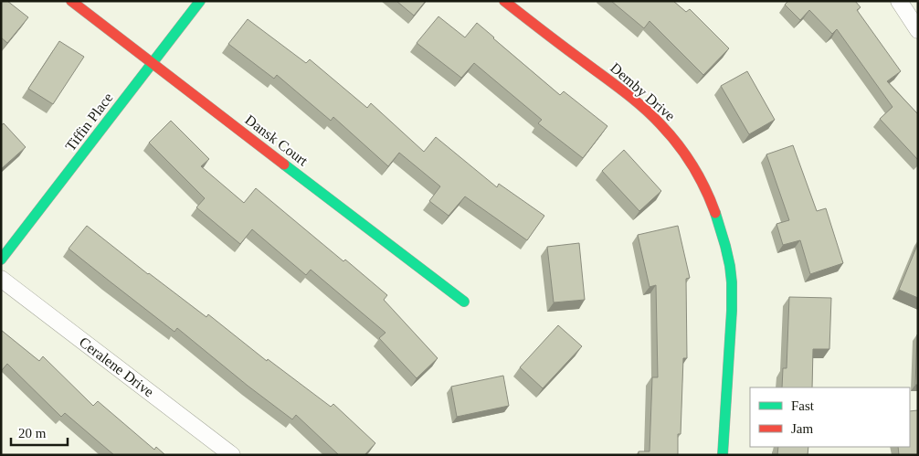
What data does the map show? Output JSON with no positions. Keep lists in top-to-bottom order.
{
  "streets": {
    "street": [
      "Demby Drive",
      "Tiffin Place",
      "Dansk Court",
      "Ceralene Drive"
    ]
  },
  "crossings": [
    ["Tiffin Place", "Dansk Court"]
  ],
  "legend": ["Fast", "Jam"],
  "scale_bar": "20 m"
}
